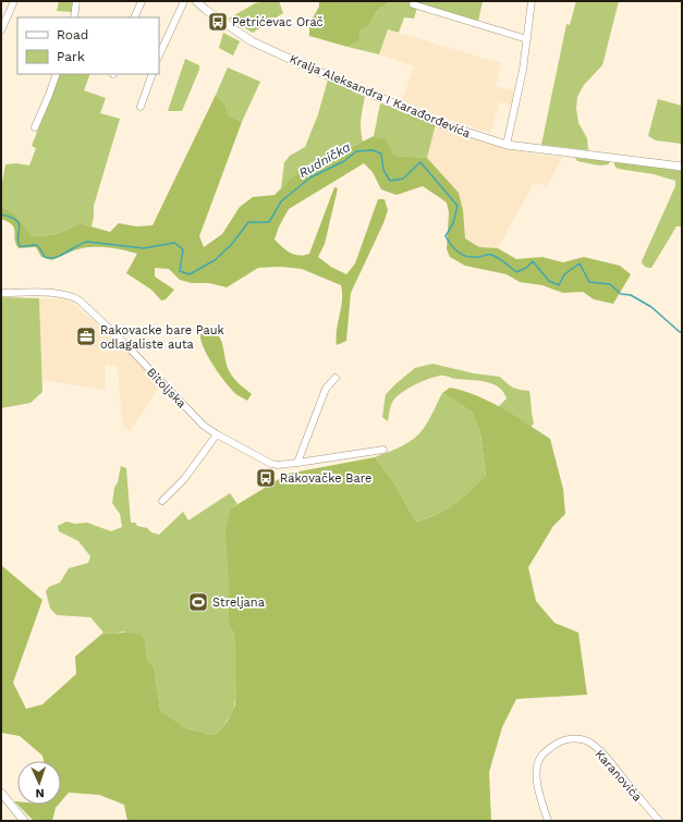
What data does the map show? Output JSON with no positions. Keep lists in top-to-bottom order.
{
  "streets": {
    "street": ["Kralja Aleksandra I Karađorđevića", "Bitoljska", "Karanovića"]
  },
  "water": ["Rudnička"],
  "places": {
    "bus stop": ["Petrićevac Orač", "Rakovačke Bare"],
    "office": ["Rakovacke bare Pauk odlagaliste auta"],
    "sports": ["Streljana"]
  },
  "legend": ["Road", "Park"],
  "north": "bottom"
}
